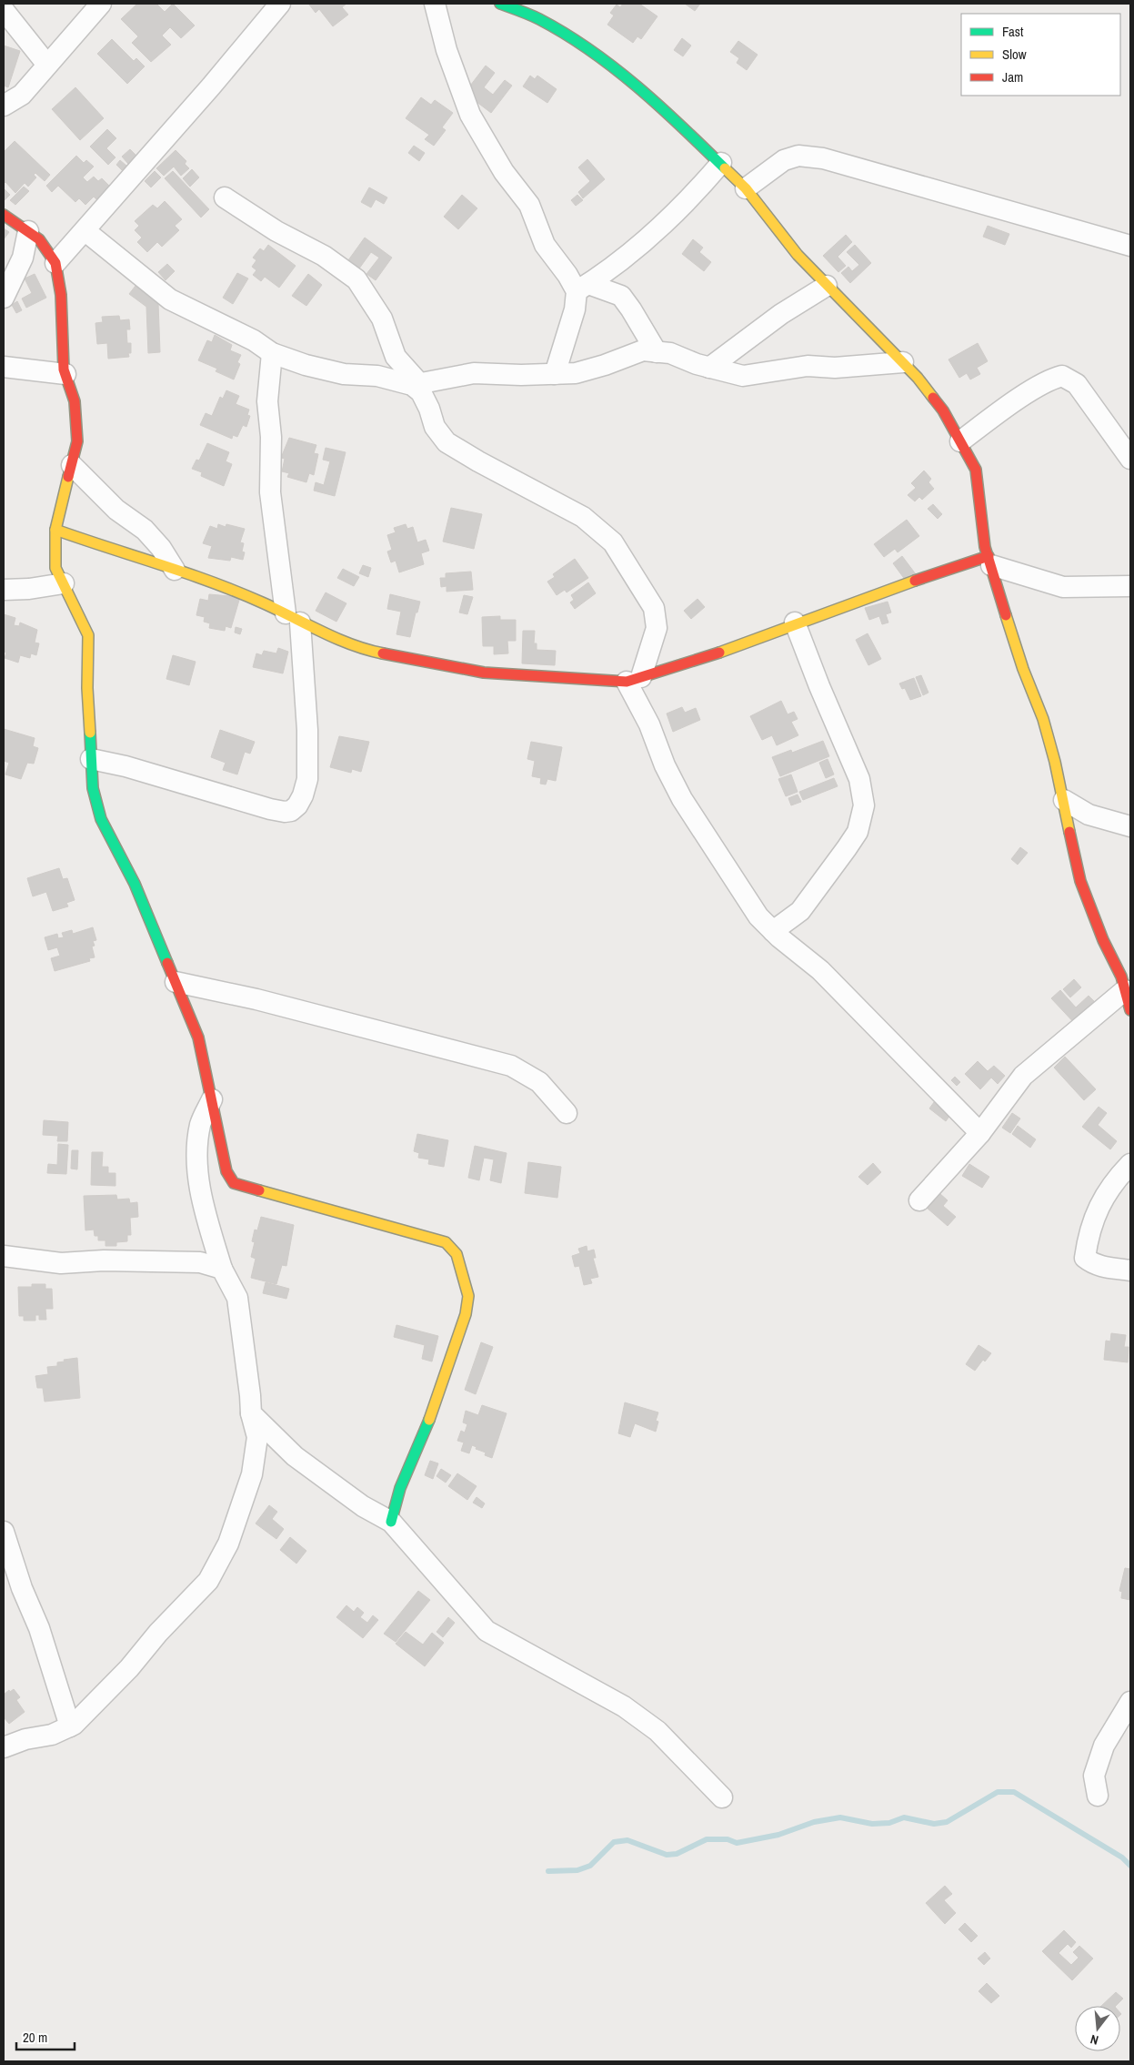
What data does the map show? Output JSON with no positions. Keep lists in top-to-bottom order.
{
  "legend": ["Fast", "Slow", "Jam"],
  "scale_bar": "20 m",
  "north": "bottom"
}
